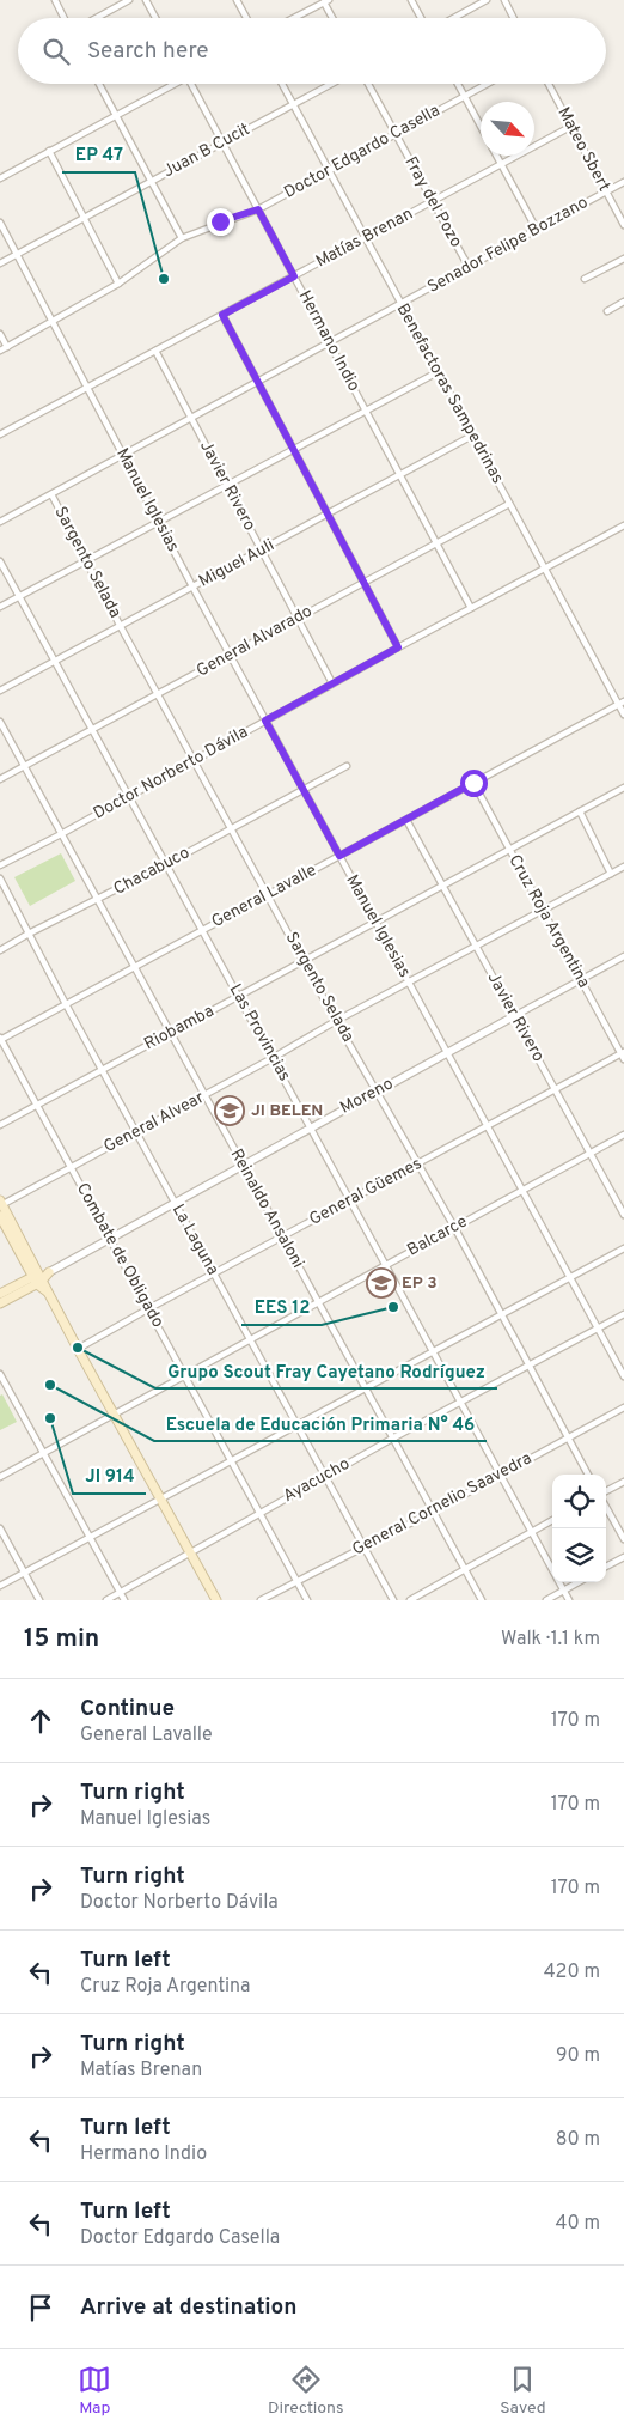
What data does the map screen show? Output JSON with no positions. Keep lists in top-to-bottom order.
{
  "streets": {
    "street": [
      "Mateo Sbert",
      "Juan B Cucit",
      "Doctor Edgardo Casella",
      "Fray del Pozo",
      "Matías Brenan",
      "Senador Felipe Bozzano",
      "Hermano Indio",
      "Benefactoras Sampedrinas",
      "Javier Rivero",
      "Manuel Iglesias",
      "Sargento Selada",
      "Miguel Auli",
      "General Alvarado",
      "Doctor Norberto Dávila",
      "Chacabuco",
      "General Lavalle",
      "Cruz Roja Argentina",
      "Riobamba",
      "Las Provincias",
      "Moreno",
      "General Alvear",
      "General Güemes",
      "Reinaldo Ansaloni",
      "Balcarce",
      "La Laguna",
      "Combate de Obligado",
      "Ayacucho",
      "General Cornelio Saavedra"
    ]
  },
  "crossings": [
    ["Mateo Sbert", "Matías Brenan"],
    ["Mateo Sbert", "Senador Felipe Bozzano"],
    ["Juan B Cucit", "Hermano Indio"],
    ["Juan B Cucit", "Benefactoras Sampedrinas"],
    ["Juan B Cucit", "Manuel Iglesias"],
    ["Doctor Edgardo Casella", "Fray del Pozo"],
    ["Doctor Edgardo Casella", "Hermano Indio"],
    ["Doctor Edgardo Casella", "Benefactoras Sampedrinas"],
    ["Doctor Edgardo Casella", "Manuel Iglesias"],
    ["Fray del Pozo", "Matías Brenan"],
    ["Fray del Pozo", "Senador Felipe Bozzano"],
    ["Matías Brenan", "Hermano Indio"],
    ["Matías Brenan", "Benefactoras Sampedrinas"],
    ["Matías Brenan", "Javier Rivero"],
    ["Matías Brenan", "Manuel Iglesias"],
    ["Senador Felipe Bozzano", "Hermano Indio"],
    ["Senador Felipe Bozzano", "Benefactoras Sampedrinas"],
    ["Senador Felipe Bozzano", "Javier Rivero"],
    ["Senador Felipe Bozzano", "Manuel Iglesias"],
    ["Senador Felipe Bozzano", "Sargento Selada"],
    ["Hermano Indio", "Miguel Auli"],
    ["Hermano Indio", "General Alvarado"],
    ["Hermano Indio", "Doctor Norberto Dávila"],
    ["Benefactoras Sampedrinas", "Miguel Auli"],
    ["Benefactoras Sampedrinas", "General Alvarado"],
    ["Benefactoras Sampedrinas", "Doctor Norberto Dávila"],
    ["Benefactoras Sampedrinas", "General Lavalle"],
    ["Javier Rivero", "Miguel Auli"],
    ["Javier Rivero", "General Alvarado"],
    ["Javier Rivero", "Doctor Norberto Dávila"],
    ["Javier Rivero", "General Lavalle"],
    ["Javier Rivero", "Riobamba"],
    ["Javier Rivero", "Moreno"],
    ["Javier Rivero", "General Alvear"],
    ["Javier Rivero", "General Güemes"],
    ["Javier Rivero", "Balcarce"],
    ["Manuel Iglesias", "Miguel Auli"],
    ["Manuel Iglesias", "General Alvarado"],
    ["Manuel Iglesias", "Doctor Norberto Dávila"],
    ["Manuel Iglesias", "Chacabuco"],
    ["Manuel Iglesias", "General Lavalle"],
    ["Manuel Iglesias", "Riobamba"],
    ["Manuel Iglesias", "Moreno"],
    ["Manuel Iglesias", "General Alvear"],
    ["Manuel Iglesias", "General Güemes"],
    ["Manuel Iglesias", "Balcarce"],
    ["Manuel Iglesias", "Ayacucho"],
    ["Sargento Selada", "Miguel Auli"],
    ["Sargento Selada", "General Alvarado"],
    ["Sargento Selada", "Doctor Norberto Dávila"],
    ["Sargento Selada", "Chacabuco"],
    ["Sargento Selada", "General Lavalle"],
    ["Sargento Selada", "Riobamba"],
    ["Sargento Selada", "Moreno"],
    ["Sargento Selada", "General Alvear"],
    ["Sargento Selada", "General Güemes"],
    ["Sargento Selada", "Balcarce"],
    ["Sargento Selada", "Ayacucho"],
    ["Sargento Selada", "General Cornelio Saavedra"],
    ["Miguel Auli", "Las Provincias"],
    ["General Alvarado", "Las Provincias"],
    ["General Alvarado", "Reinaldo Ansaloni"],
    ["Doctor Norberto Dávila", "Las Provincias"],
    ["Doctor Norberto Dávila", "Reinaldo Ansaloni"],
    ["Chacabuco", "Las Provincias"],
    ["Chacabuco", "Reinaldo Ansaloni"],
    ["Chacabuco", "La Laguna"],
    ["General Lavalle", "Cruz Roja Argentina"],
    ["General Lavalle", "Las Provincias"],
    ["General Lavalle", "Reinaldo Ansaloni"],
    ["General Lavalle", "La Laguna"],
    ["General Lavalle", "Combate de Obligado"],
    ["Cruz Roja Argentina", "Riobamba"],
    ["Cruz Roja Argentina", "Moreno"],
    ["Cruz Roja Argentina", "General Alvear"],
    ["Cruz Roja Argentina", "General Güemes"],
    ["Riobamba", "Las Provincias"],
    ["Riobamba", "Reinaldo Ansaloni"],
    ["Riobamba", "La Laguna"],
    ["Riobamba", "Combate de Obligado"],
    ["Las Provincias", "Moreno"],
    ["Las Provincias", "General Alvear"],
    ["Las Provincias", "General Güemes"],
    ["Las Provincias", "Balcarce"],
    ["Las Provincias", "Ayacucho"],
    ["Las Provincias", "General Cornelio Saavedra"],
    ["Moreno", "Reinaldo Ansaloni"],
    ["Moreno", "La Laguna"],
    ["Moreno", "Combate de Obligado"],
    ["General Alvear", "Reinaldo Ansaloni"],
    ["General Alvear", "La Laguna"],
    ["General Alvear", "Combate de Obligado"],
    ["General Güemes", "Reinaldo Ansaloni"],
    ["General Güemes", "La Laguna"],
    ["General Güemes", "Combate de Obligado"],
    ["Reinaldo Ansaloni", "Balcarce"],
    ["Reinaldo Ansaloni", "Ayacucho"],
    ["Reinaldo Ansaloni", "General Cornelio Saavedra"],
    ["Balcarce", "La Laguna"],
    ["Balcarce", "Combate de Obligado"],
    ["La Laguna", "Ayacucho"],
    ["La Laguna", "General Cornelio Saavedra"],
    ["Combate de Obligado", "Ayacucho"],
    ["Combate de Obligado", "General Cornelio Saavedra"]
  ],
  "places": {
    "other": [
      "EP 47",
      "EES 12",
      "Grupo Scout Fray Cayetano Rodríguez",
      "Escuela de Educación Primaria N° 46",
      "JI 914"
    ],
    "school or university": ["JI BELEN", "EP 3"]
  },
  "north": "bottom right",
  "page": {
    "search": "Search here",
    "heading": ["15 min", "Walk · 1.1 km"],
    "list": [
      ["Continue", "General Lavalle", "170 m"],
      ["Turn right", "Manuel Iglesias", "170 m"],
      ["Turn right", "Doctor Norberto Dávila", "170 m"],
      ["Turn left", "Cruz Roja Argentina", "420 m"],
      ["Turn right", "Matías Brenan", "90 m"],
      ["Turn left", "Hermano Indio", "80 m"],
      ["Turn left", "Doctor Edgardo Casella", "40 m"],
      "Arrive at destination"
    ],
    "nav": ["Map", "Directions", "Saved"]
  }
}
